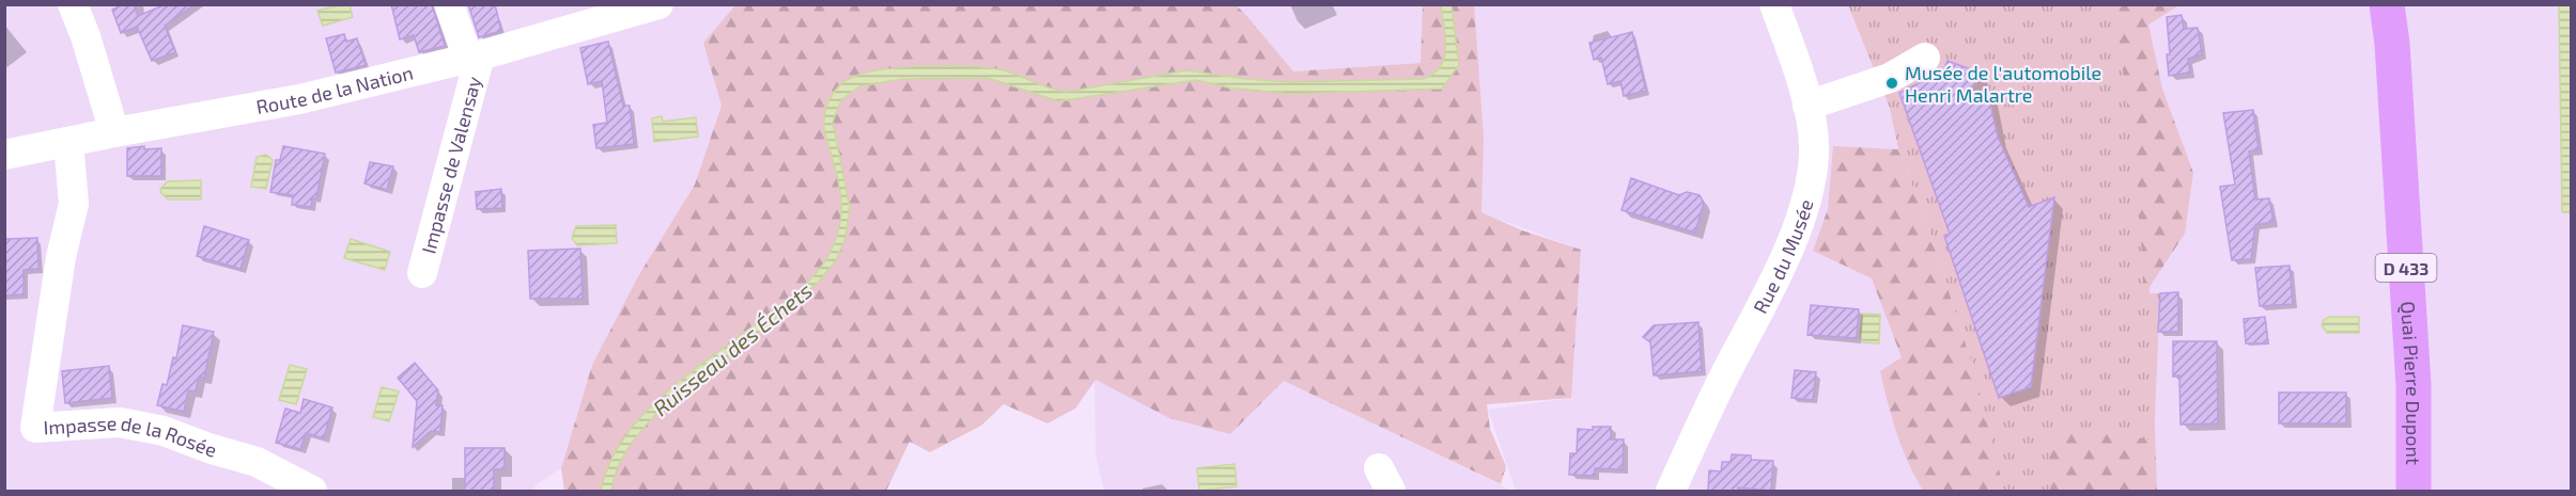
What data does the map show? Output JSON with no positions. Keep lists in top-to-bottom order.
{
  "streets": {
    "main road": ["D 433", "Quai Pierre Dupont"],
    "street": [
      "Route de la Nation",
      "Impasse de Valensay",
      "Rue du Musée",
      "Impasse de la Rosée"
    ]
  },
  "crossings": [
    ["Route de la Nation", "Impasse de Valensay"],
    ["Route de la Nation", "Impasse de la Rosée"]
  ],
  "water": ["Ruisseau des Échets"],
  "places": ["Musée de l'automobile Henri Malartre"]
}
